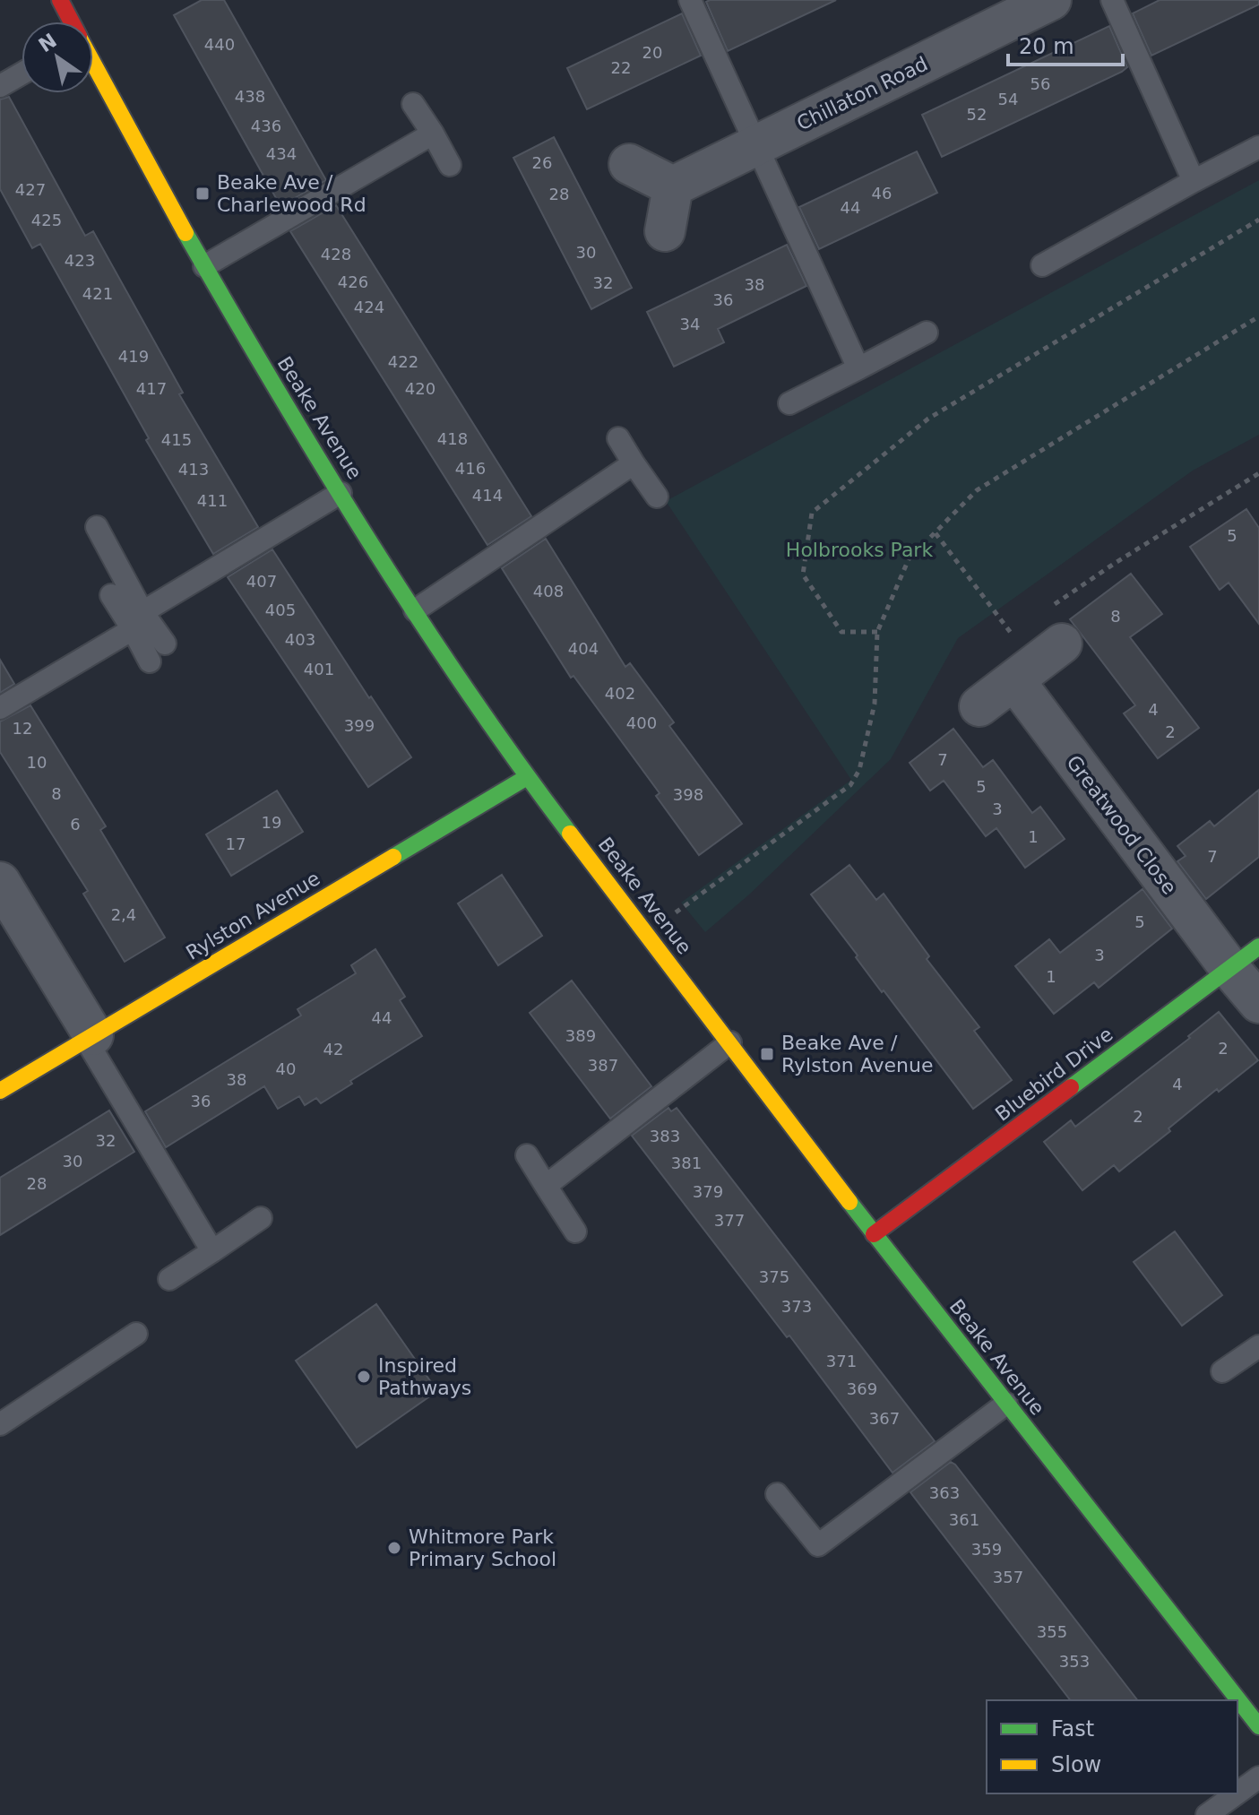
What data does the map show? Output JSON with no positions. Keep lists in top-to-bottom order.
{
  "streets": {
    "street": [
      "Chillaton Road",
      "Beake Avenue",
      "Greatwood Close",
      "Rylston Avenue",
      "Bluebird Drive"
    ]
  },
  "crossings": [
    ["Beake Avenue", "Rylston Avenue"],
    ["Beake Avenue", "Bluebird Drive"],
    ["Greatwood Close", "Bluebird Drive"]
  ],
  "parks": ["Holbrooks Park"],
  "places": {
    "transit": ["Beake Ave / Charlewood Rd", "Beake Ave / Rylston Avenue"],
    "other": ["Inspired Pathways", "Whitmore Park Primary School"]
  },
  "house_numbers": [
    "440",
    "20",
    "22",
    "56",
    "438",
    "54",
    "52",
    "436",
    "434",
    "26",
    "427",
    "46",
    "28",
    "44",
    "425",
    "30",
    "428",
    "423",
    "426",
    "32",
    "38",
    "421",
    "36",
    "424",
    "34",
    "419",
    "422",
    "417",
    "420",
    "418",
    "415",
    "416",
    "413",
    "414",
    "411",
    "5",
    "407",
    "408",
    "405",
    "8",
    "403",
    "404",
    "401",
    "402",
    "4",
    "400",
    "399",
    "12",
    "2",
    "7",
    "10",
    "5",
    "8",
    "398",
    "3",
    "19",
    "6",
    "1",
    "17",
    "7",
    "2,4",
    "5",
    "3",
    "1",
    "44",
    "389",
    "2",
    "42",
    "387",
    "40",
    "38",
    "4",
    "36",
    "2",
    "383",
    "32",
    "30",
    "381",
    "28",
    "379",
    "377",
    "375",
    "373",
    "371",
    "369",
    "367",
    "363",
    "361",
    "359",
    "357",
    "355",
    "353"
  ],
  "legend": ["Fast", "Slow"],
  "scale_bar": "20 m",
  "north": "top left"
}
